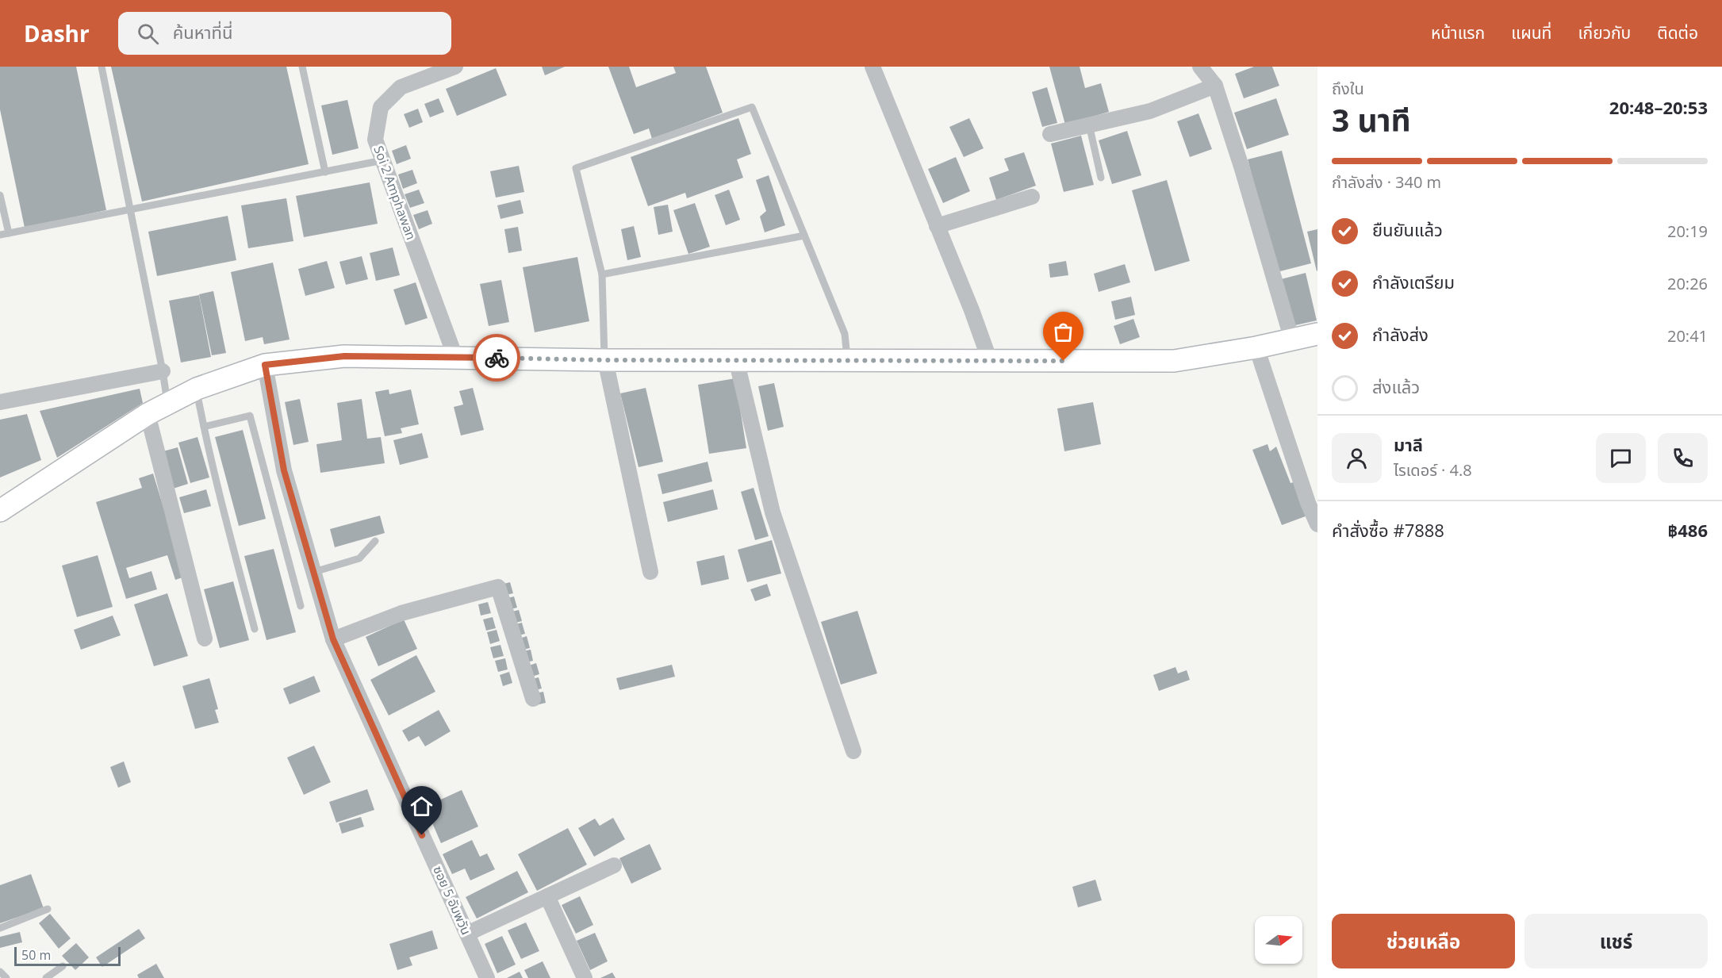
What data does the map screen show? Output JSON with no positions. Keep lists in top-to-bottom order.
{
  "streets": {
    "street": ["Soi 2 Amphawan", "ซอย 5 อัมพวัน"]
  },
  "scale_bar": "50 m",
  "north": "right",
  "page": {
    "header": "Dashr",
    "search": "ค้นหาที่นี่",
    "nav": [
      "หน้าแรก",
      "แผนที่",
      "เกี่ยวกับ",
      "ติดต่อ"
    ],
    "heading": ["3 นาที", "ถึงใน", "20:48–20:53"],
    "panel": [
      "มาลี",
      "ไรเดอร์ · 4.8",
      "คำสั่งซื้อ #7888",
      "฿486"
    ],
    "bar": "กำลังส่ง · 340 m",
    "list": [
      ["ยืนยันแล้ว", "20:19"],
      ["กำลังเตรียม", "20:26"],
      ["กำลังส่ง", "20:41"],
      "ส่งแล้ว"
    ],
    "buttons": ["ช่วยเหลือ", "แชร์"],
    "scale": "50 m"
  }
}
